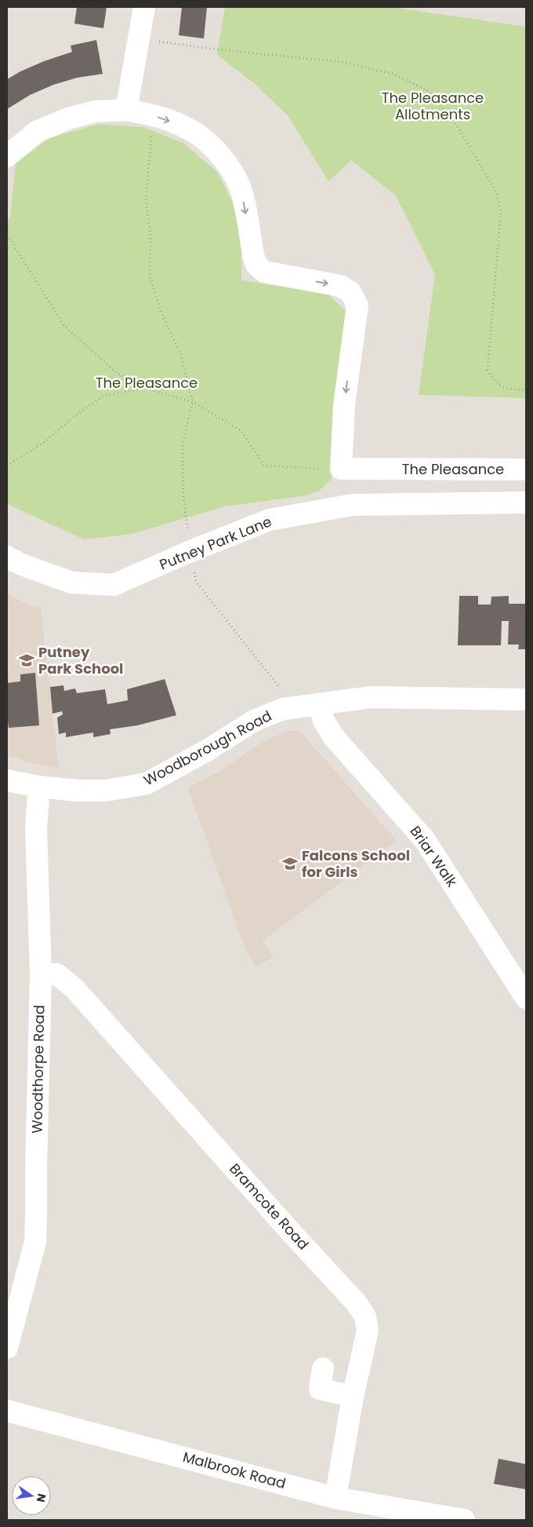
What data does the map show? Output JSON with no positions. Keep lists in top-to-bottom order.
{
  "streets": {
    "street": [
      "The Pleasance",
      "Putney Park Lane",
      "Woodborough Road",
      "Briar Walk",
      "Woodthorpe Road",
      "Bramcote Road",
      "Malbrook Road"
    ]
  },
  "crossings": [
    ["Woodborough Road", "Briar Walk"],
    ["Woodborough Road", "Woodthorpe Road"],
    ["Woodthorpe Road", "Bramcote Road"],
    ["Bramcote Road", "Malbrook Road"]
  ],
  "parks": ["The Pleasance Allotments", "The Pleasance"],
  "places": {
    "school or university": ["Putney Park School", "Falcons School for Girls"]
  },
  "north": "right"
}
